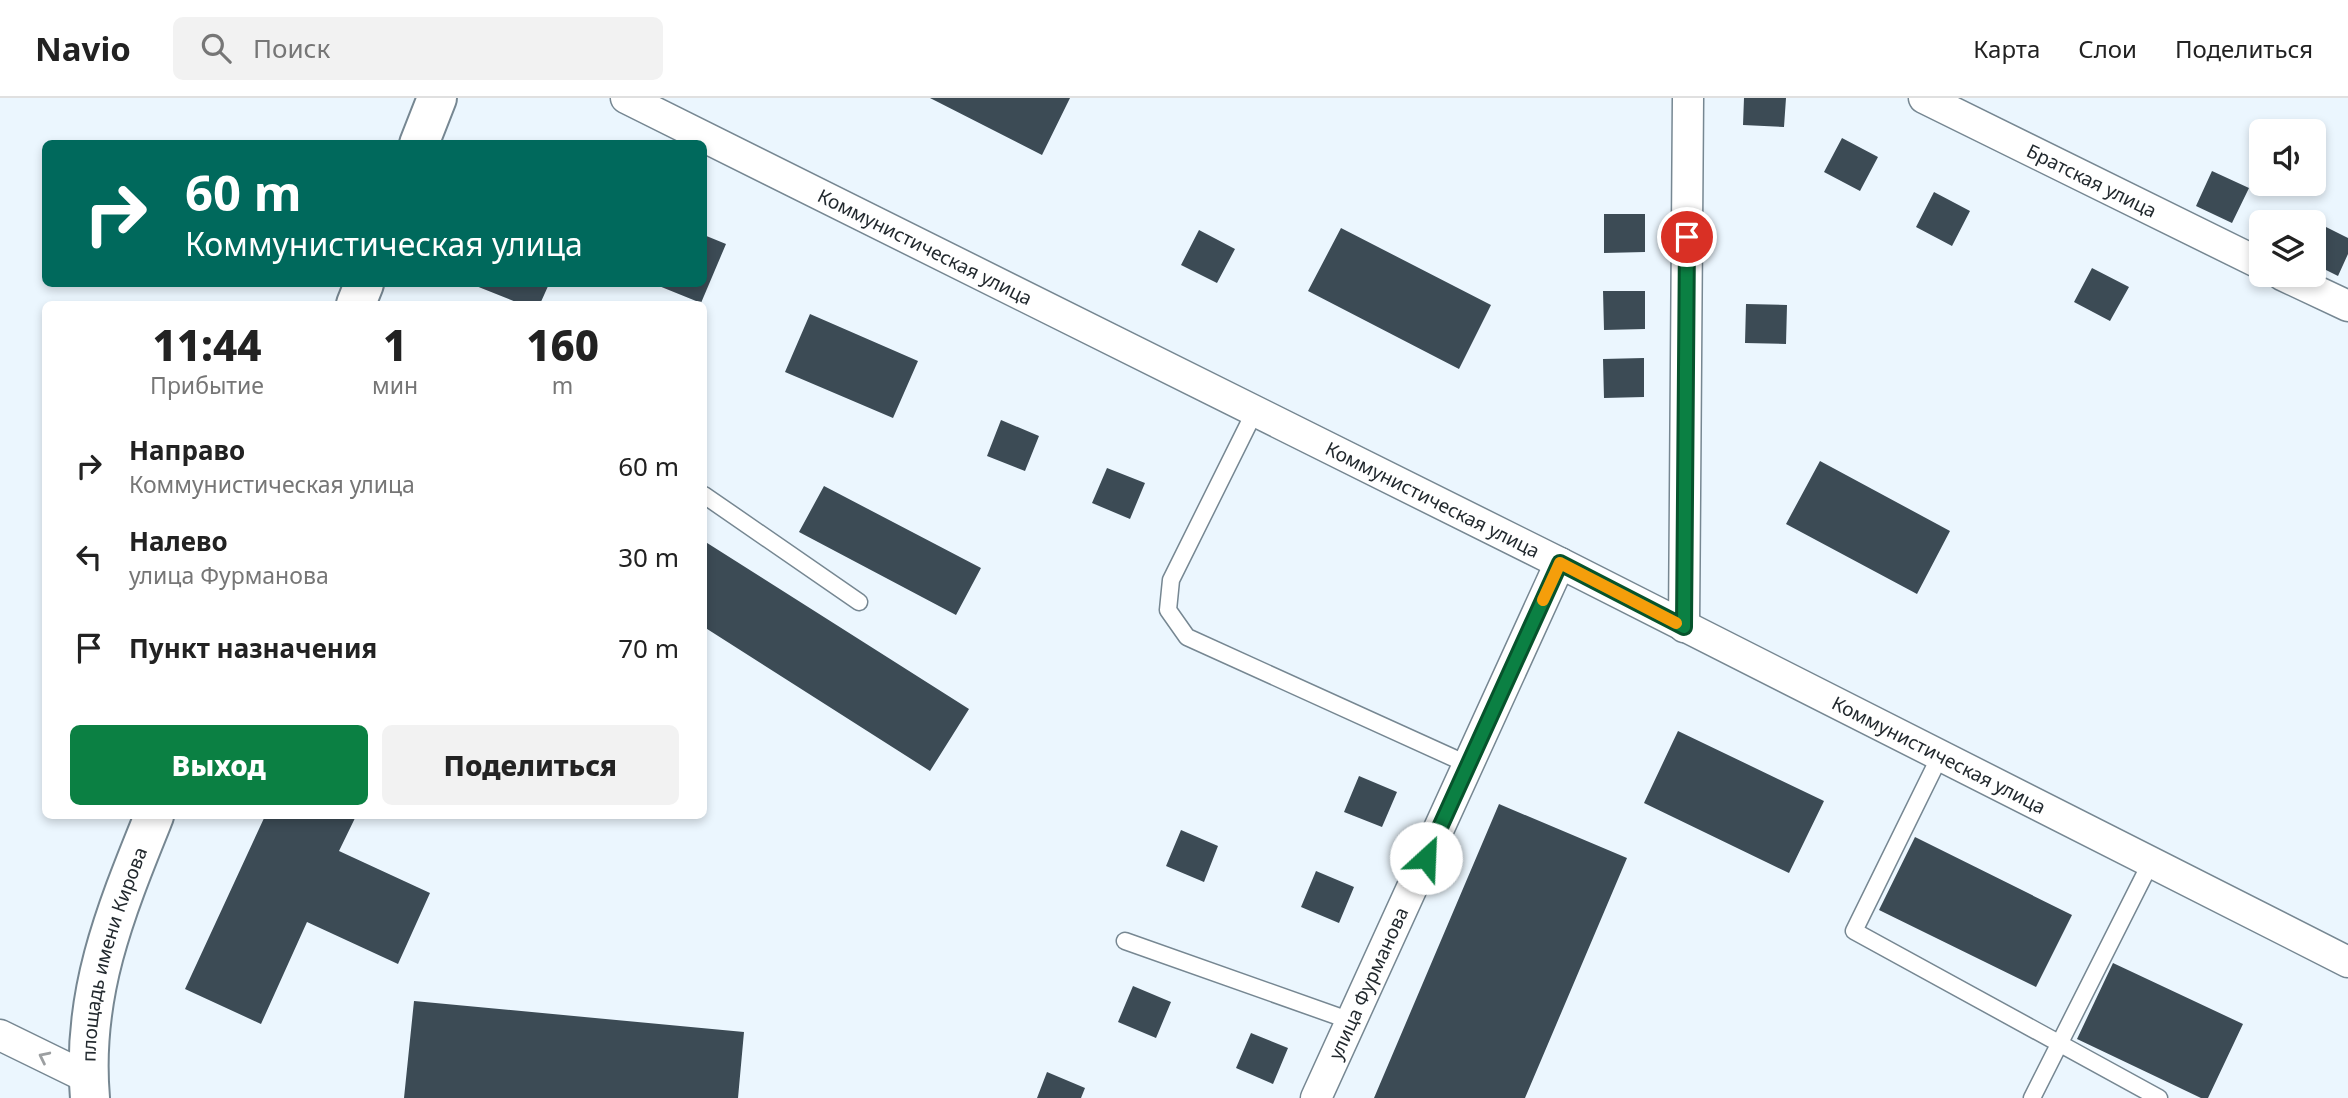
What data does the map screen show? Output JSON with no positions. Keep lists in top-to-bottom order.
{
  "streets": {
    "street": [
      "Братская улица",
      "Коммунистическая улица",
      "площадь имени Кирова",
      "улица Фурманова"
    ]
  },
  "crossings": [
    ["Коммунистическая улица", "улица Фурманова"]
  ],
  "page": {
    "header": "Navio",
    "search": "Поиск",
    "nav": ["Карта", "Слои", "Поделиться"],
    "turn": ["60 m", "Коммунистическая улица"],
    "eta": [
      "11:44",
      "Прибытие",
      "1",
      "мин",
      "160",
      "m"
    ],
    "list": [
      {
        "name": "Направо",
        "note": "Коммунистическая улица",
        "value": "60 m"
      },
      {
        "name": "Налево",
        "note": "улица Фурманова",
        "value": "30 m"
      },
      {
        "name": "Пункт назначения",
        "value": "70 m"
      }
    ],
    "buttons": ["Выход", "Поделиться"]
  }
}
